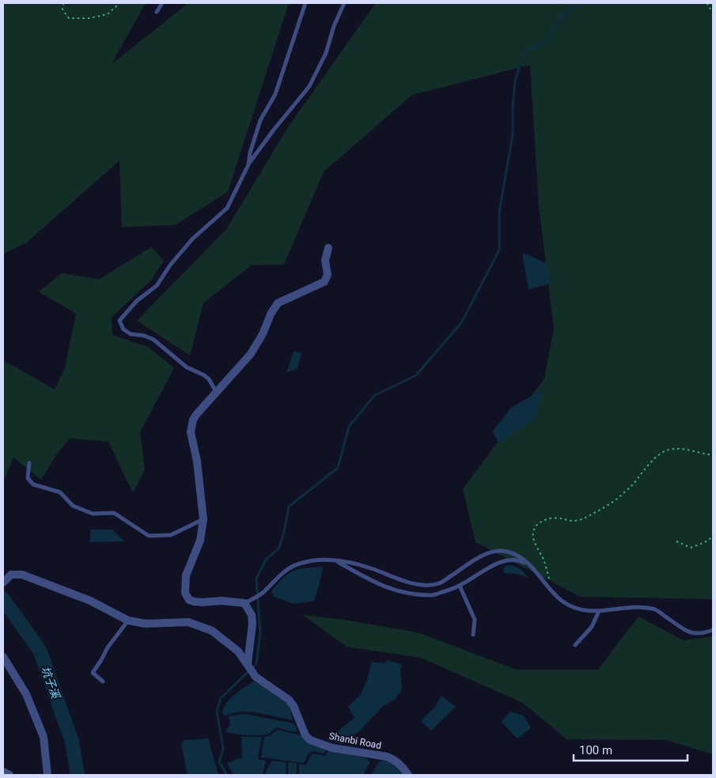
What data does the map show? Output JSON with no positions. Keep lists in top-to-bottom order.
{
  "streets": {
    "street": ["Shanbi Road"]
  },
  "water": ["坑子溪"],
  "scale_bar": "100 m"
}
